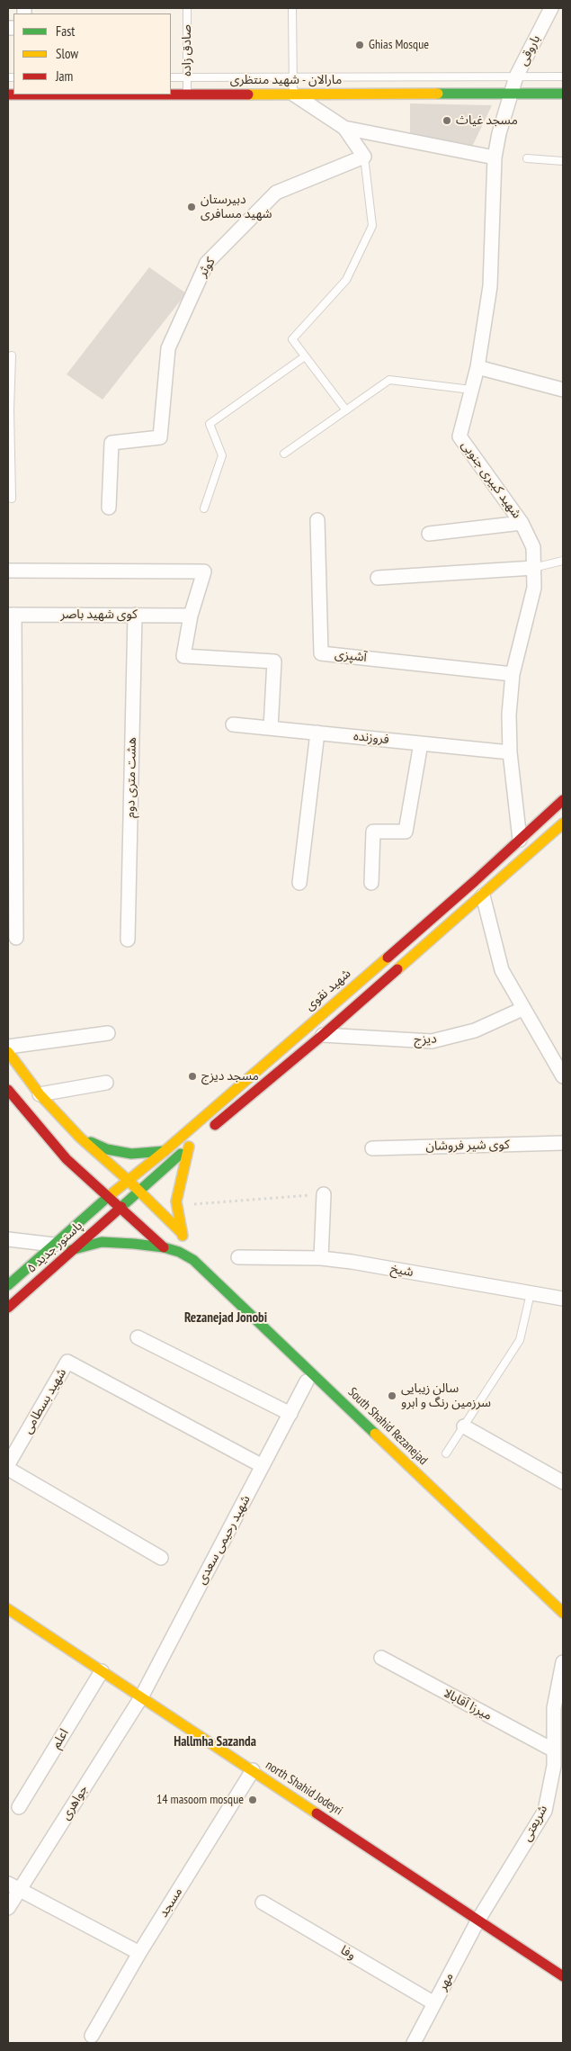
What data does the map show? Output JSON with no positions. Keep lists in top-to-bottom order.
{
  "streets": {
    "main road": [
      "مارالان - شهید منتظری",
      "شهید نقوی",
      "پاستور جدید ۵",
      "South Shahid Rezanejad",
      "north Shahid Jodeyri"
    ],
    "street": [
      "باروقی",
      "کوثر",
      "شهید کبیری جنوبی",
      "کوی شهید باصر",
      "آشپزی",
      "فروزنده",
      "هشت متری دوم",
      "دیزج",
      "کوی شیر فروشان",
      "شیخ",
      "شهید بسطامی",
      "شهید رحیمی سعدی",
      "میرزا آقابالا",
      "اعلم",
      "جواهری",
      "شریعتی",
      "مسجد",
      "وفا",
      "مهر"
    ],
    "lane": ["صادق زاده"]
  },
  "crossings": [
    ["صادق زاده", "مارالان - شهید منتظری"],
    ["باروقی", "مارالان - شهید منتظری"],
    ["باروقی", "شهید کبیری جنوبی"],
    ["مارالان - شهید منتظری", "شهید کبیری جنوبی"],
    ["شهید کبیری جنوبی", "آشپزی"],
    ["شهید کبیری جنوبی", "فروزنده"],
    ["شهید کبیری جنوبی", "شهید نقوی"],
    ["کوی شهید باصر", "هشت متری دوم"],
    ["شهید نقوی", "پاستور جدید ۵"],
    ["شهید بسطامی", "شهید رحیمی سعدی"],
    ["شهید رحیمی سعدی", "north Shahid Jodeyri"],
    ["شهید رحیمی سعدی", "جواهری"],
    ["میرزا آقابالا", "شریعتی"],
    ["اعلم", "north Shahid Jodeyri"],
    ["north Shahid Jodeyri", "جواهری"],
    ["north Shahid Jodeyri", "شریعتی"],
    ["north Shahid Jodeyri", "مسجد"],
    ["north Shahid Jodeyri", "مهر"],
    ["شریعتی", "مهر"],
    ["وفا", "مهر"]
  ],
  "districts": ["Rezanejad Jonobi", "Hallmha Sazanda"],
  "places": [
    "Ghias Mosque",
    "مسجد غیاث",
    "دبیرستان شهید مسافری",
    "مسجد دیزج",
    "سالن زیبایی سرزمین رنگ و ابرو",
    "14 masoom mosque"
  ],
  "legend": ["Fast", "Slow", "Jam"]
}
